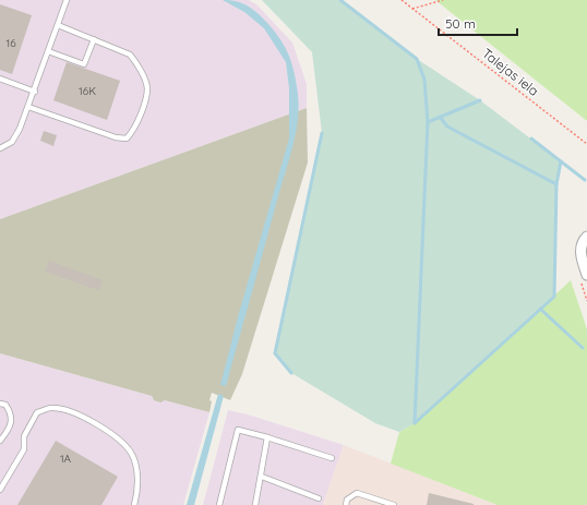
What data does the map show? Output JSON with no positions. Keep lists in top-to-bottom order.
{
  "streets": {
    "path": ["Talejas iela"]
  },
  "house_numbers": ["16", "16K", "1A"],
  "scale_bar": "50 m"
}
